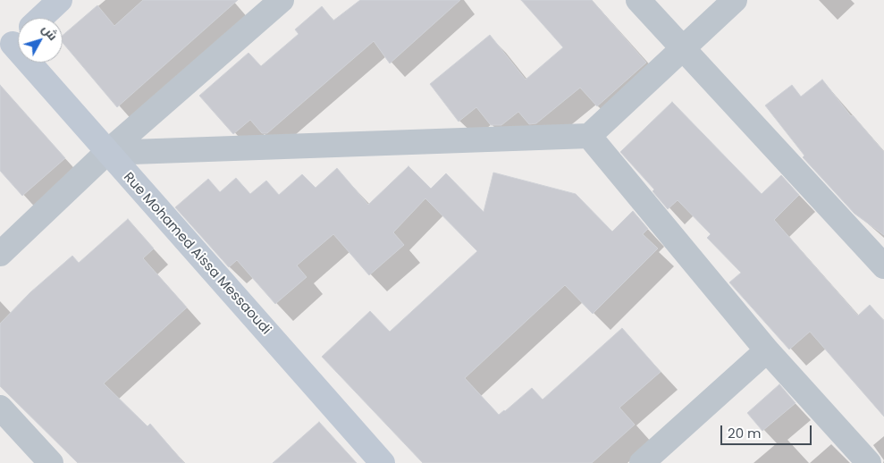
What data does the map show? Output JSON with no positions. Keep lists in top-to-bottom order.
{
  "streets": {
    "street": ["Rue Mohamed Aissa Messaoudi"]
  },
  "scale_bar": "20 m",
  "north": "top right"
}
